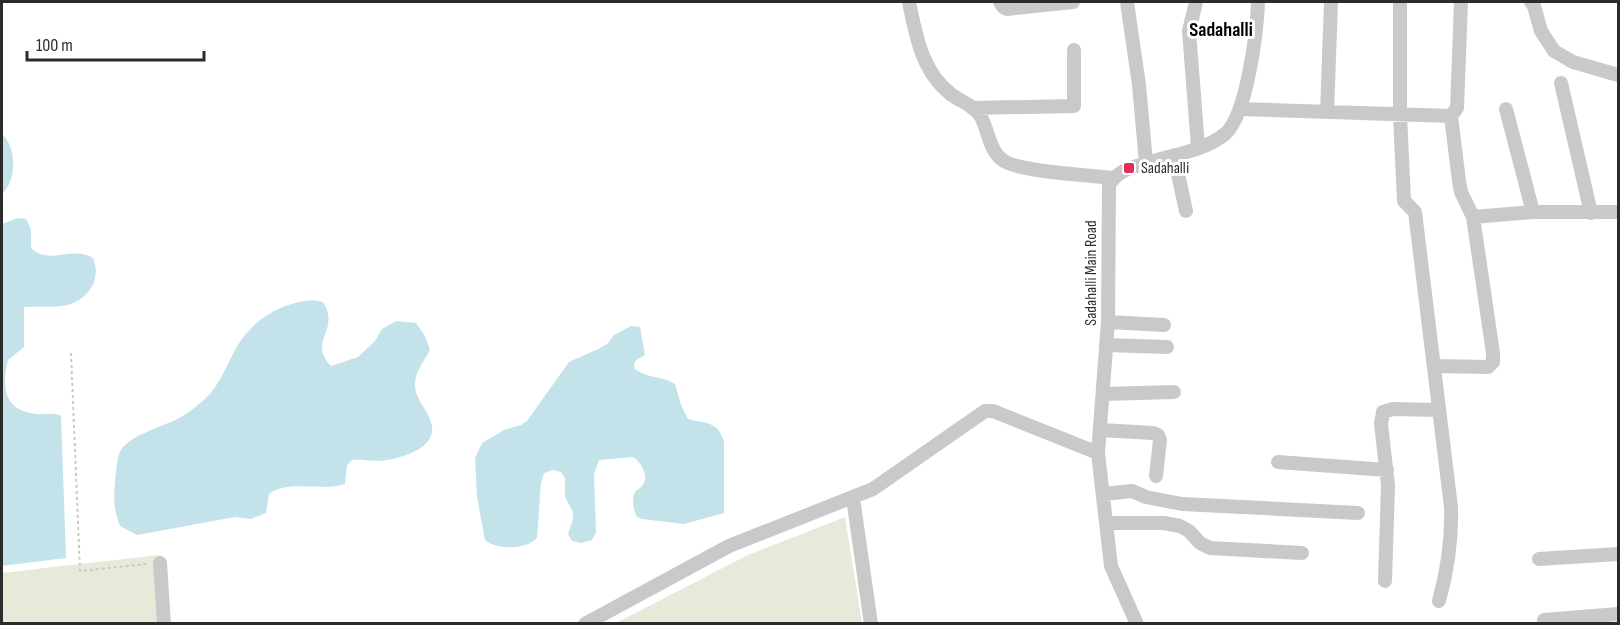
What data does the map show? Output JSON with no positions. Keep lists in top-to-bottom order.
{
  "streets": {
    "street": ["Sadahalli Main Road"]
  },
  "districts": ["Sadahalli"],
  "places": {
    "transit": ["Sadahalli"]
  },
  "scale_bar": "100 m"
}
